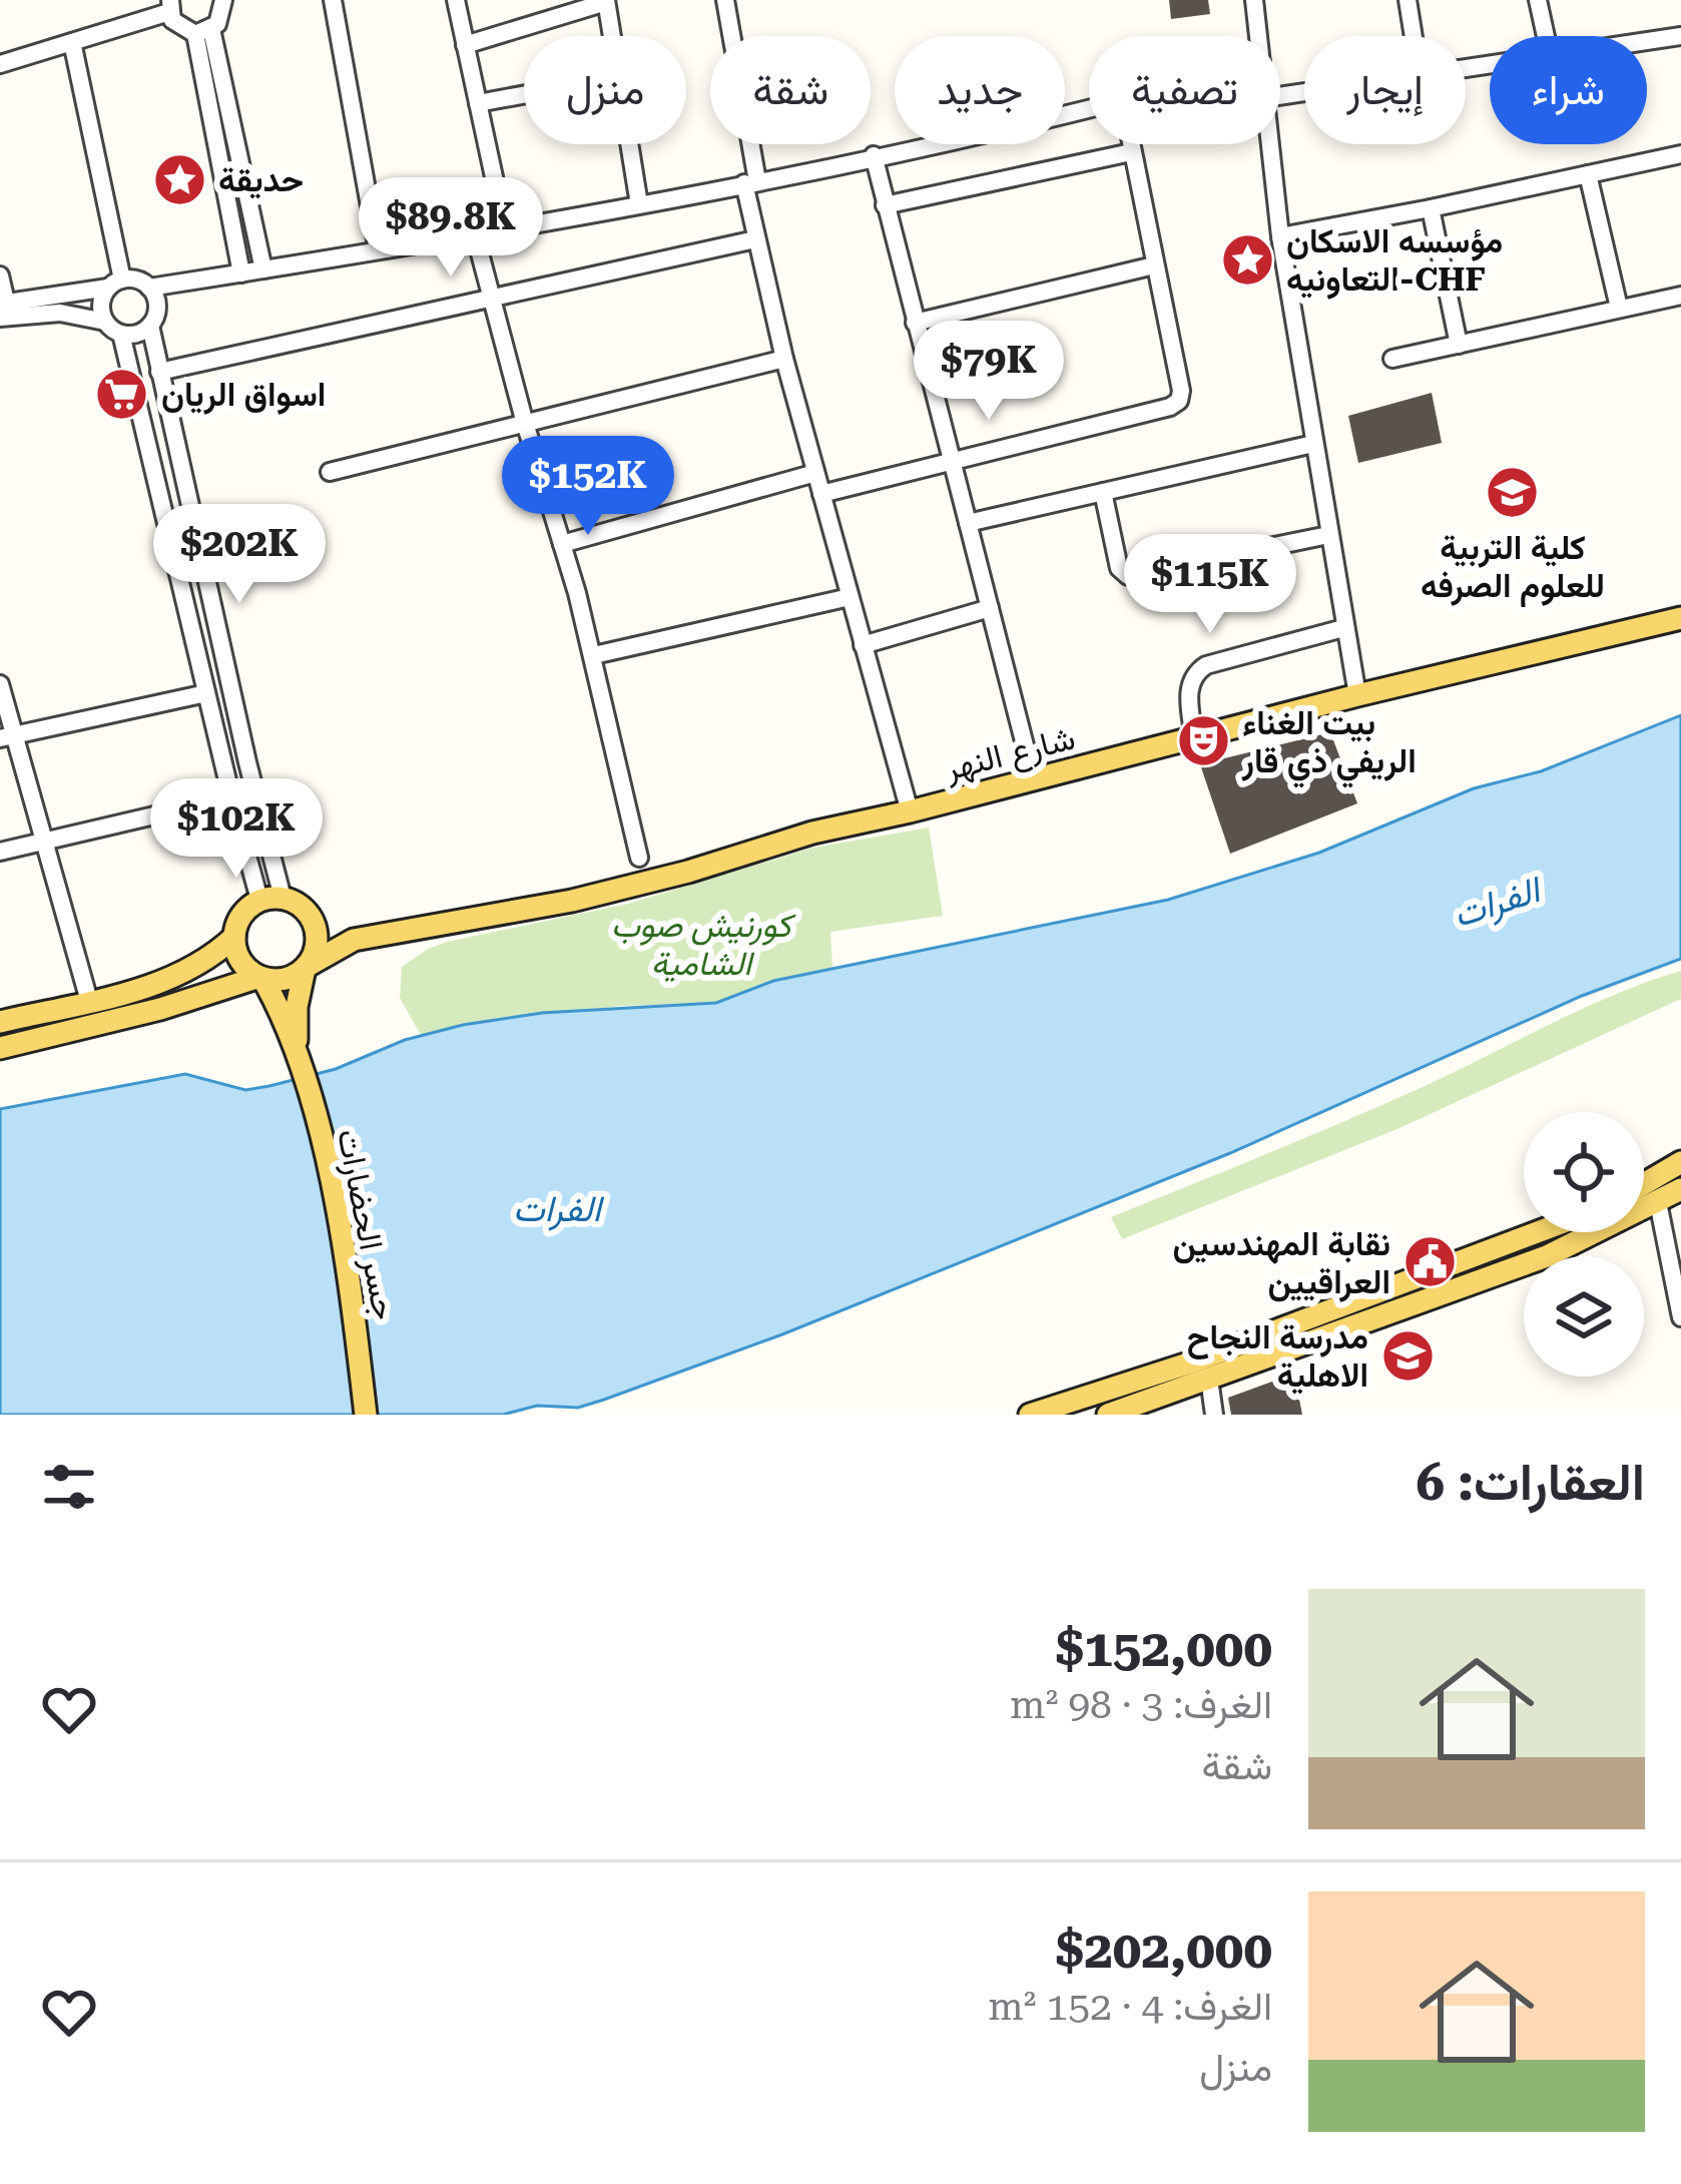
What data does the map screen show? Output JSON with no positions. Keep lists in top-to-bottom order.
{
  "streets": {
    "main road": ["شارع النهر", "جسر الحضارات"]
  },
  "water": ["الفرات"],
  "parks": ["كورنيش صوب الشامية"],
  "places": {
    "place": ["حديقة", "مؤسسه الاسكان التعاونيه-CHF"],
    "supermarket": ["اسواق الريان"],
    "school or university": ["كلية التربية للعلوم الصرفه", "مدرسة النجاح الاهلية"],
    "theatre": ["بيت الغناء الريفي ذي قار"],
    "public building": ["نقابة المهندسين العراقيين"]
  },
  "page": {
    "chip": [
      "شراء",
      "إيجار",
      "تصفية",
      "جديد",
      "شقة",
      "منزل"
    ],
    "price": [
      "$89.8K",
      "$79K",
      "$152K",
      "$202K",
      "$115K",
      "$102K"
    ],
    "heading": "العقارات: 6",
    "list": [
      {
        "name": "$152,000",
        "note": "الغرف: 3 · 98 m² · شقة"
      },
      {
        "name": "$202,000",
        "note": "الغرف: 4 · 152 m² · منزل"
      }
    ]
  }
}
